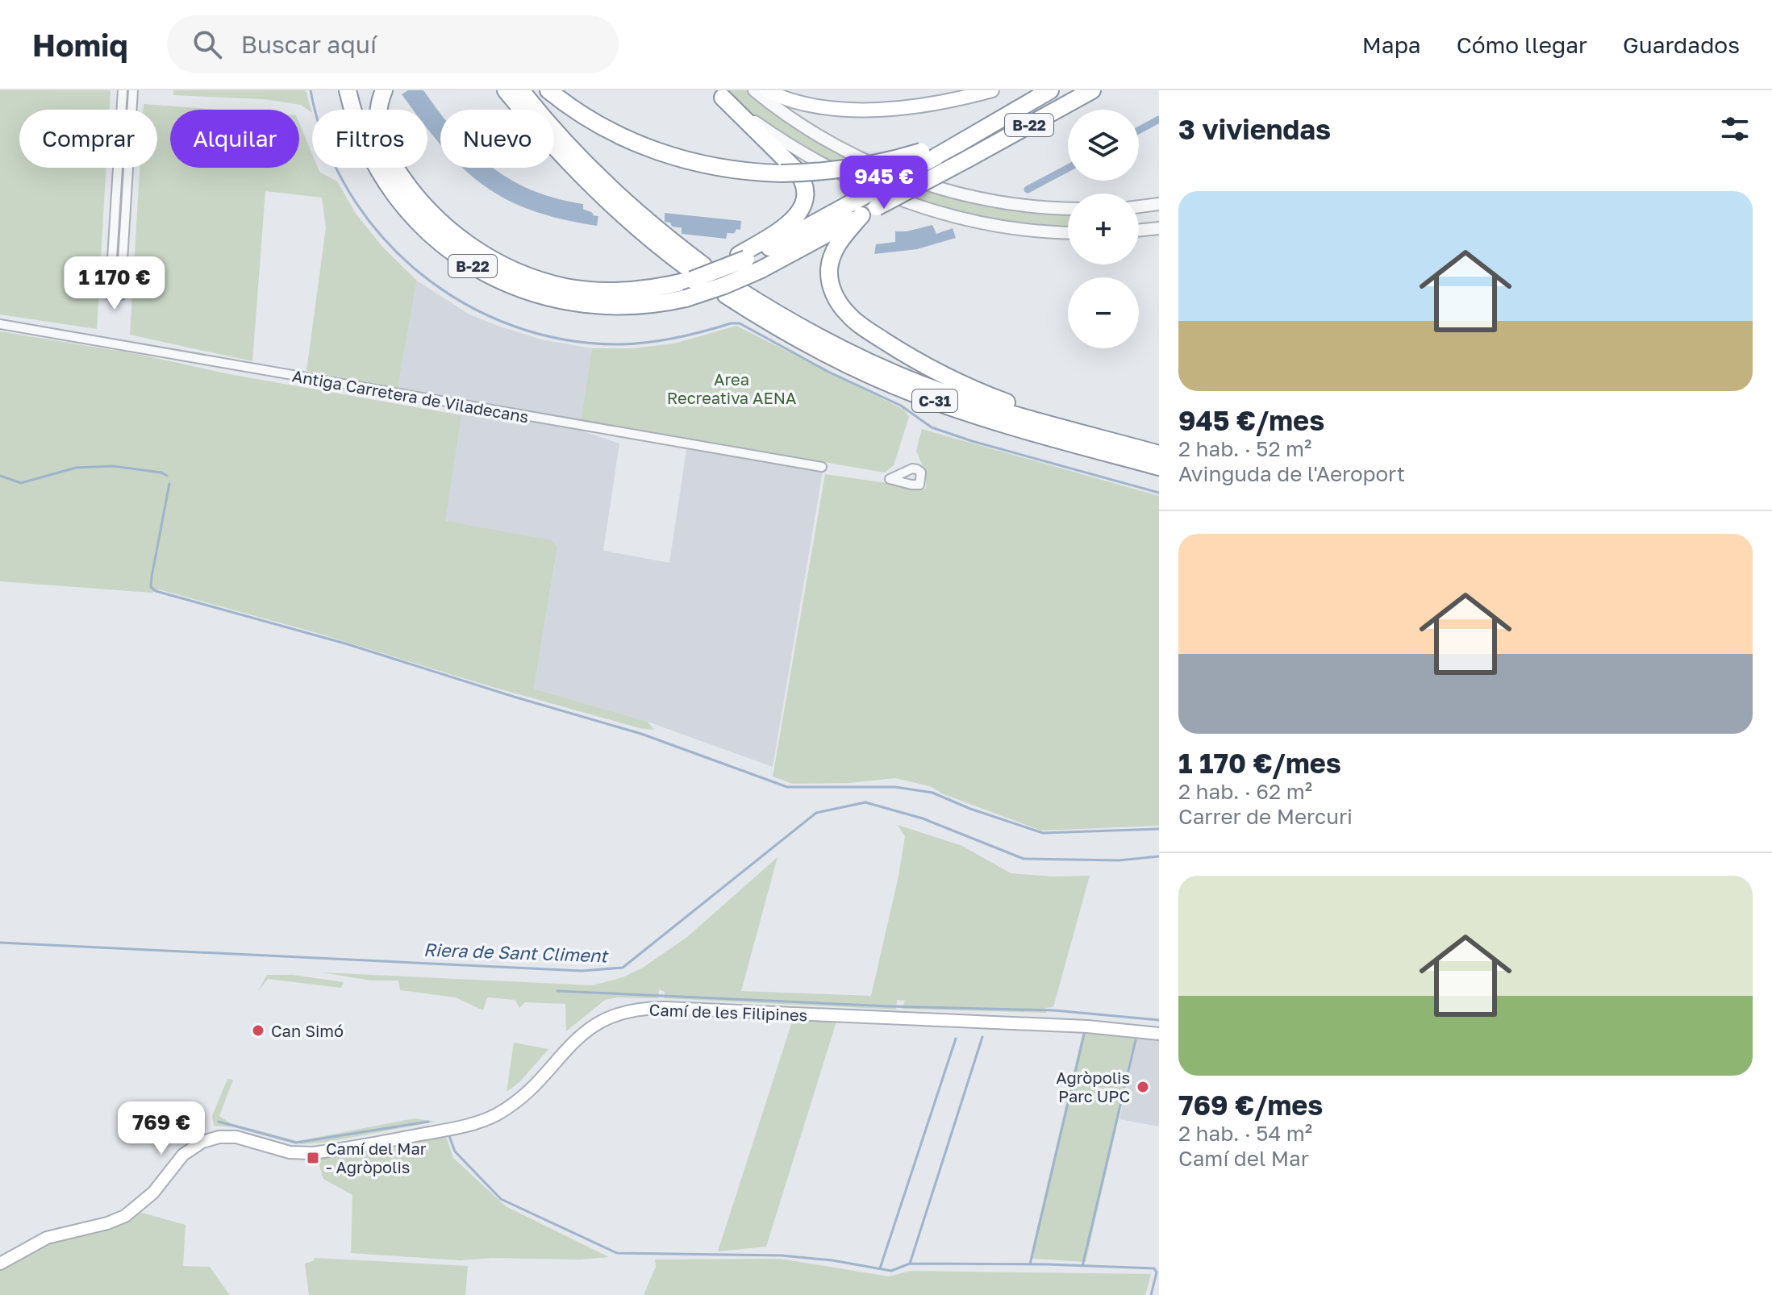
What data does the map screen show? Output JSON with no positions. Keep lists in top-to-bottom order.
{
  "streets": {
    "highway": ["B-22", "C-31"],
    "main road": ["Camí de les Filipines"],
    "street": ["Antiga Carretera de Viladecans"]
  },
  "water": ["Riera de Sant Climent"],
  "parks": ["Area Recreativa AENA"],
  "places": {
    "other": ["Can Simó", "Agròpolis Parc UPC"],
    "transit": ["Camí del Mar - Agròpolis"]
  },
  "page": {
    "header": "Homiq",
    "search": "Buscar aquí",
    "nav": ["Mapa", "Cómo llegar", "Guardados"],
    "heading": "3 viviendas",
    "map_buttons": ["+", "−"],
    "chip": [
      "Comprar",
      "Alquilar",
      "Filtros",
      "Nuevo"
    ],
    "price": ["945 €", "1 170 €", "769 €"],
    "list": [
      {
        "name": "945 €/mes",
        "note": "2 hab. · 52 m² · Avinguda de l'Aeroport"
      },
      {
        "name": "1 170 €/mes",
        "note": "2 hab. · 62 m² · Carrer de Mercuri"
      },
      {
        "name": "769 €/mes",
        "note": "2 hab. · 54 m² · Camí del Mar"
      }
    ]
  }
}
